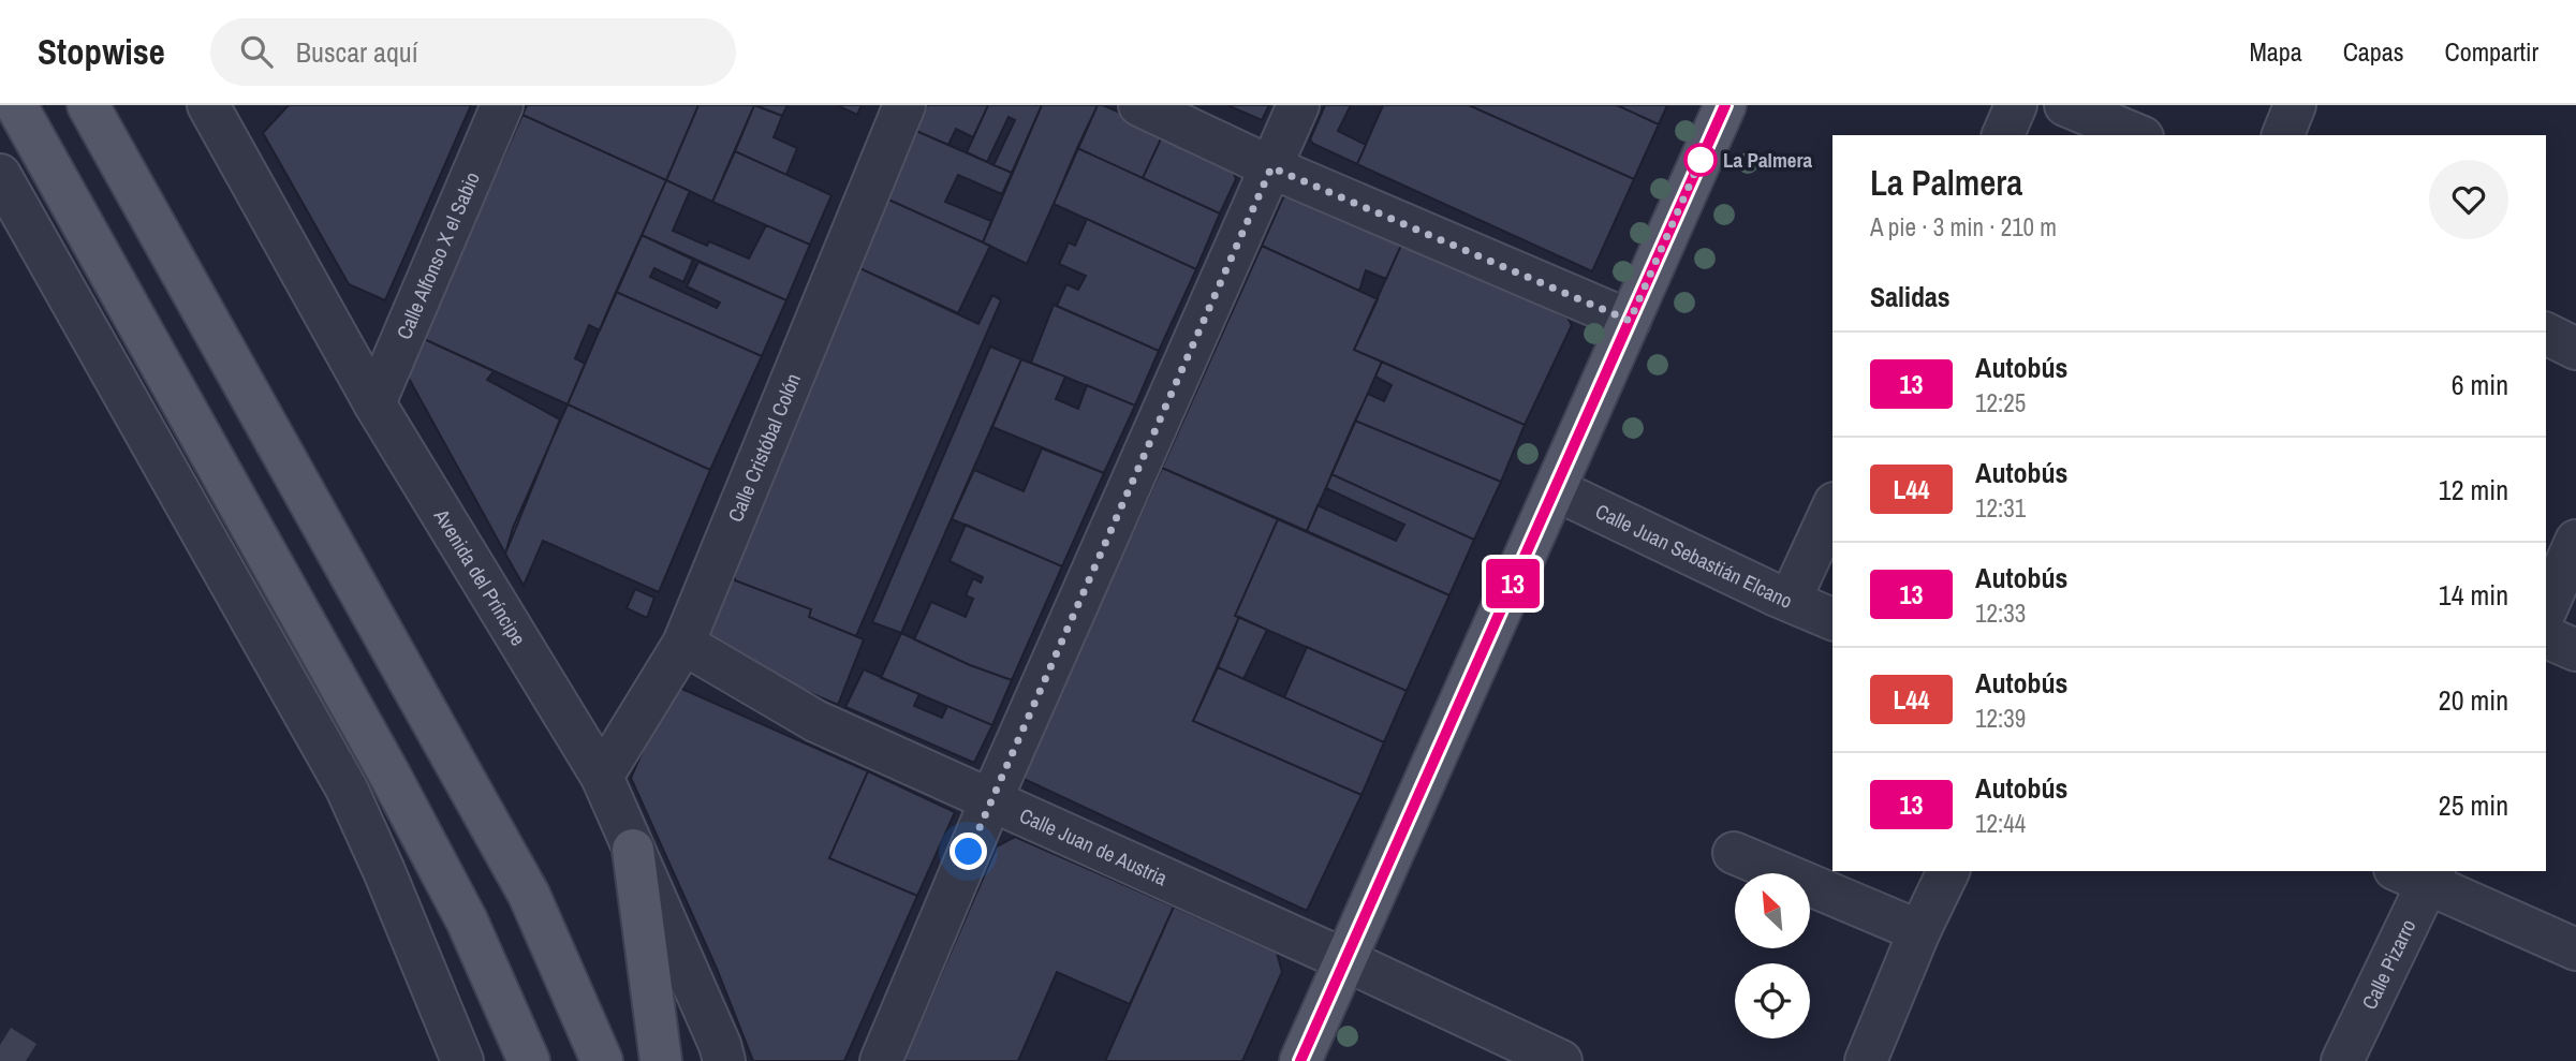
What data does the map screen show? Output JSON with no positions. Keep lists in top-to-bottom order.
{
  "streets": {
    "street": [
      "Calle Alfonso X el Sabio",
      "Calle Cristóbal Colón",
      "Calle Juan Sebastián Elcano",
      "Avenida del Príncipe",
      "Calle Juan de Austria",
      "Calle Pizarro"
    ]
  },
  "crossings": [
    ["Calle Alfonso X el Sabio", "Avenida del Príncipe"],
    ["Calle Cristóbal Colón", "Avenida del Príncipe"],
    ["Calle Cristóbal Colón", "Calle Juan de Austria"]
  ],
  "places": ["La Palmera"],
  "lines": ["bus line 13"],
  "north": "top left",
  "page": {
    "header": "Stopwise",
    "search": "Buscar aquí",
    "nav": ["Mapa", "Capas", "Compartir"],
    "on_map": "13",
    "heading": [
      ["La Palmera", "A pie · 3 min · 210 m"],
      "Salidas"
    ],
    "list": [
      {
        "mark": "13",
        "name": "Autobús",
        "note": "12:25",
        "value": "6 min"
      },
      {
        "mark": "L44",
        "name": "Autobús",
        "note": "12:31",
        "value": "12 min"
      },
      {
        "mark": "13",
        "name": "Autobús",
        "note": "12:33",
        "value": "14 min"
      },
      {
        "mark": "L44",
        "name": "Autobús",
        "note": "12:39",
        "value": "20 min"
      },
      {
        "mark": "13",
        "name": "Autobús",
        "note": "12:44",
        "value": "25 min"
      }
    ]
  }
}
